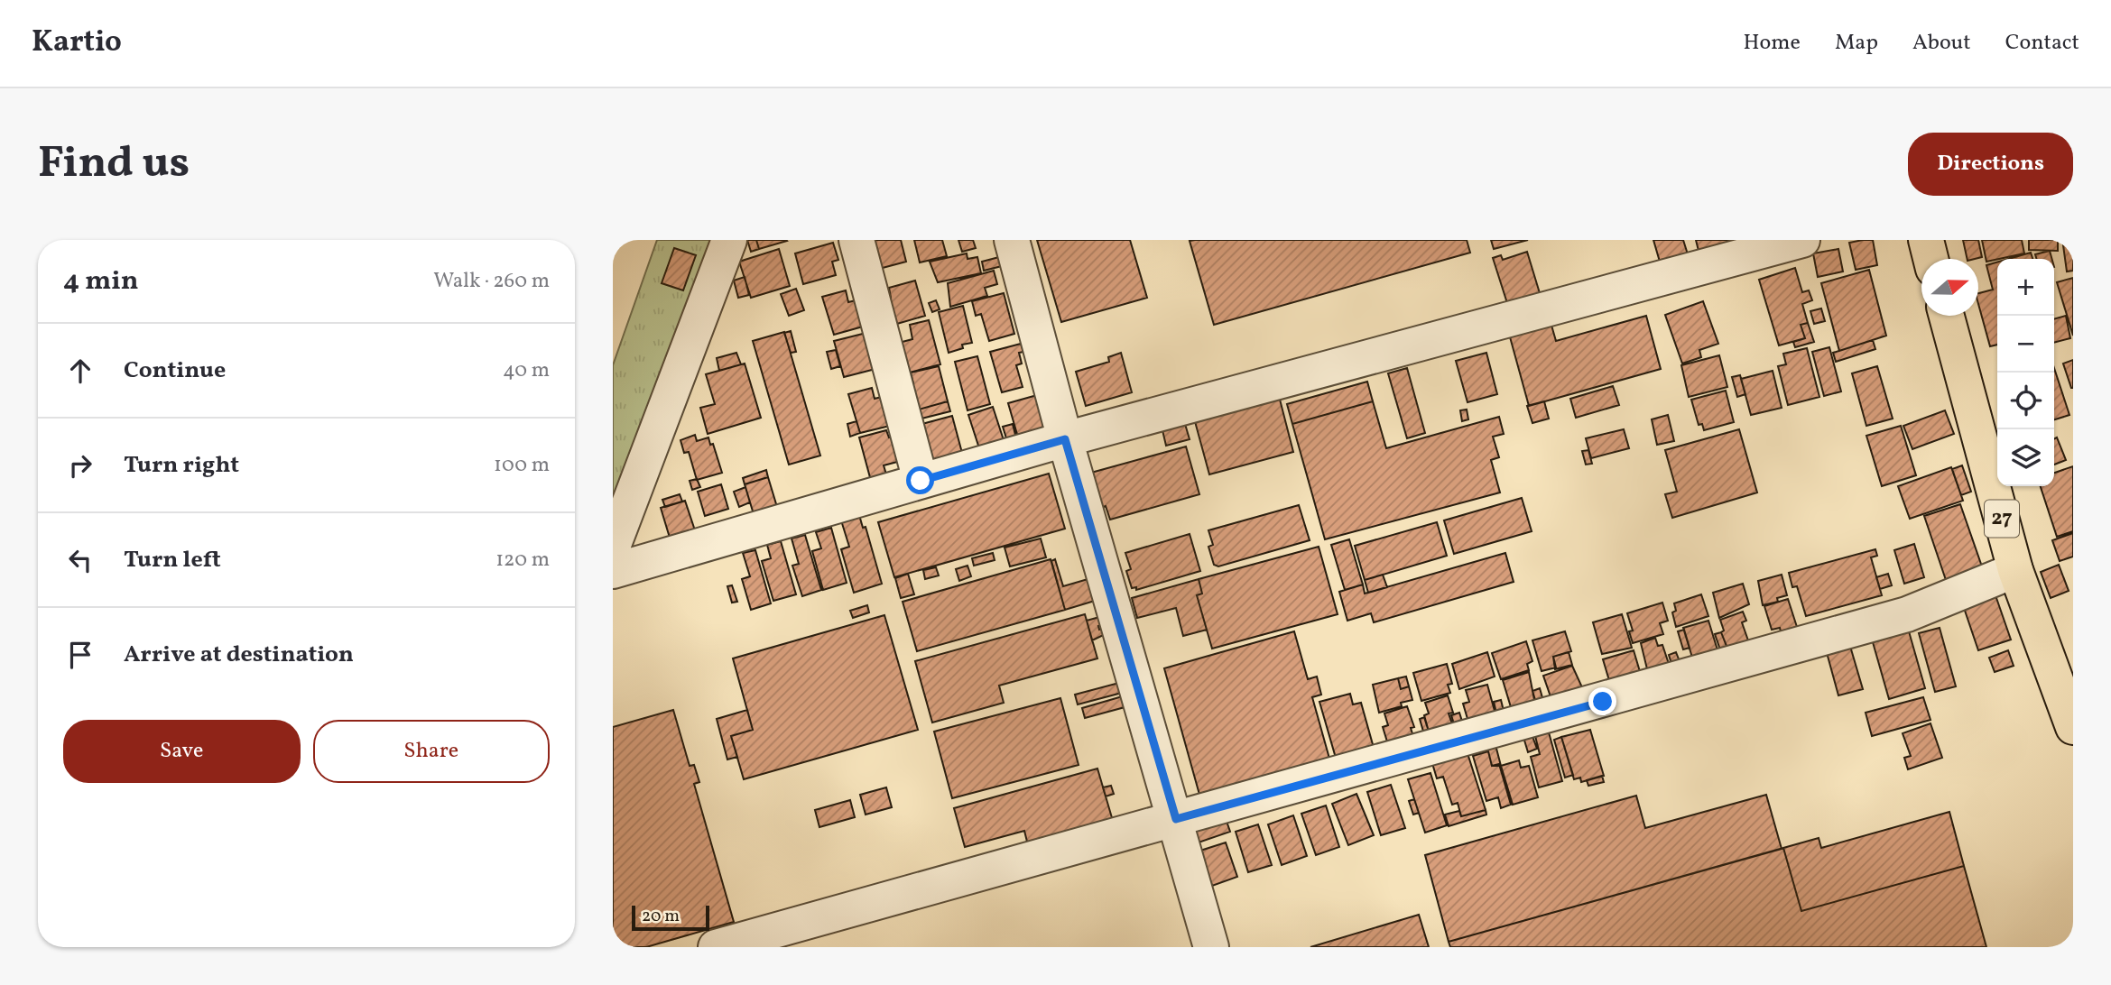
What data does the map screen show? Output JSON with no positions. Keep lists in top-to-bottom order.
{
  "streets": {
    "main road": ["27"]
  },
  "scale_bar": "20 m",
  "north": "right",
  "page": {
    "header": "Kartio",
    "nav": [
      "Home",
      "Map",
      "About",
      "Contact"
    ],
    "buttons": [
      "Directions",
      ["Save", "Share"]
    ],
    "title": "Find us",
    "heading": ["4 min", "Walk · 260 m"],
    "map_buttons": ["+", "−"],
    "list": [
      ["Continue", "40 m"],
      ["Turn right", "100 m"],
      ["Turn left", "120 m"],
      "Arrive at destination"
    ],
    "scale": "20 m"
  }
}
